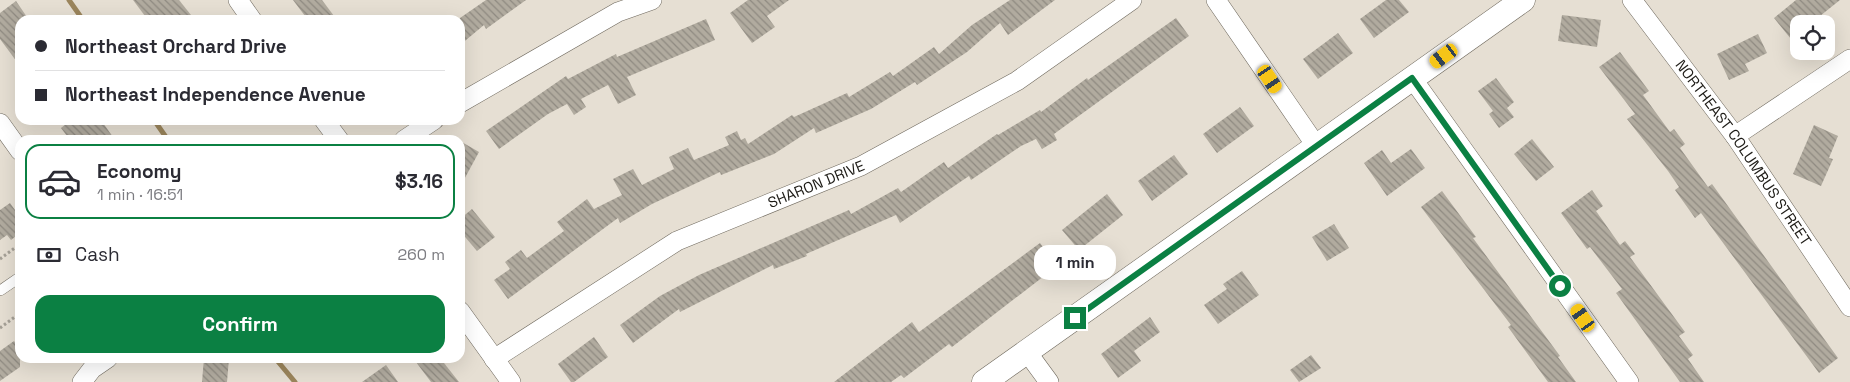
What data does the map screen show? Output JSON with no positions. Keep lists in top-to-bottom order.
{
  "streets": {
    "street": ["NORTHEAST COLUMBUS STREET", "SHARON DRIVE"]
  },
  "page": {
    "banner": ["Northeast Orchard Drive", "Northeast Independence Avenue"],
    "list": [
      {
        "name": "Economy",
        "note": "1 min · 16:51",
        "value": "$3.16"
      }
    ],
    "pay": ["Cash", "260 m"],
    "bubble": "1 min",
    "buttons": "Confirm"
  }
}
